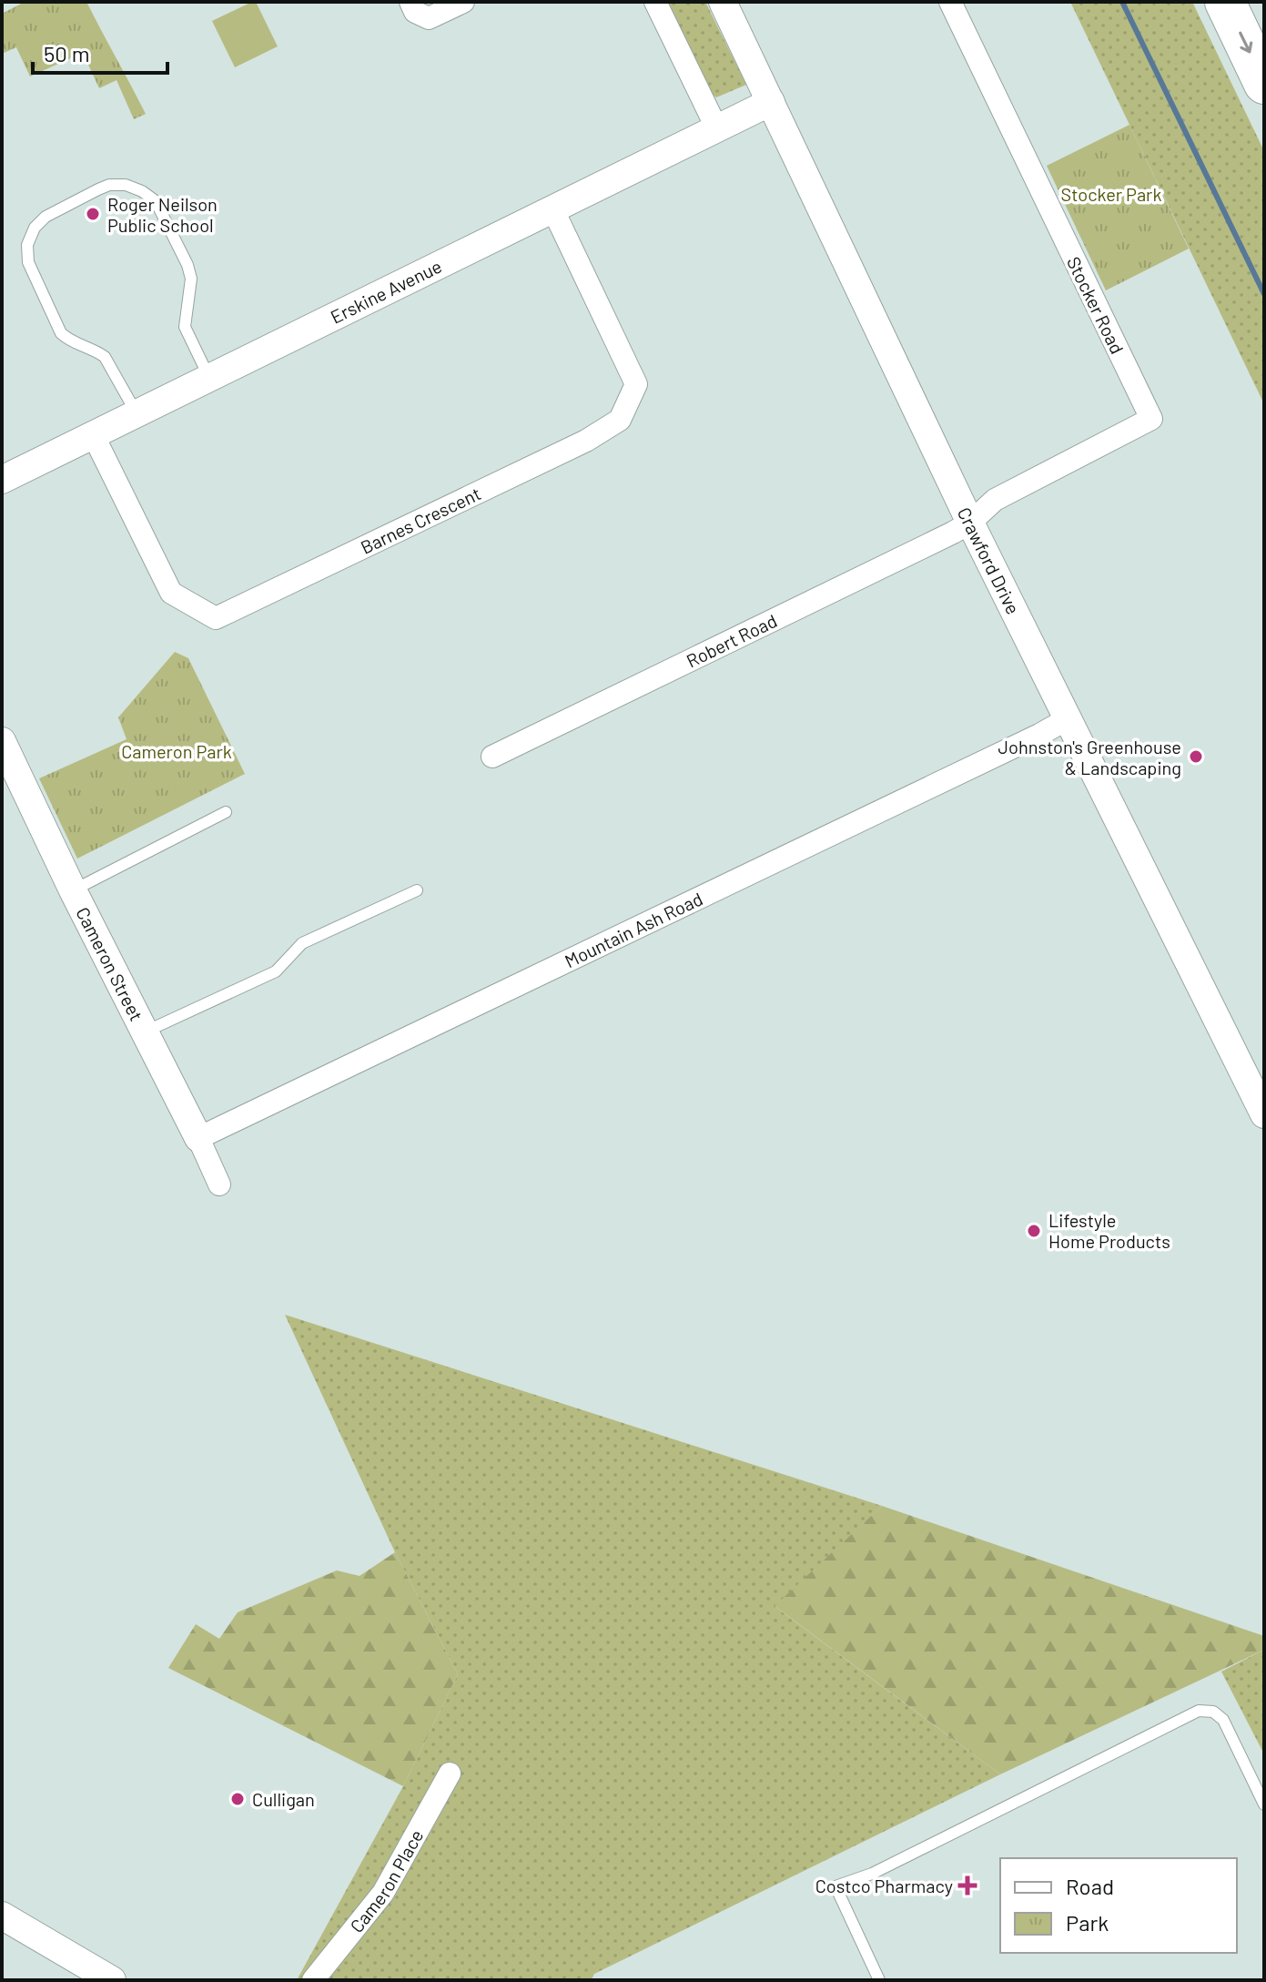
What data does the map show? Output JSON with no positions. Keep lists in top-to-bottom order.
{
  "streets": {
    "street": [
      "Erskine Avenue",
      "Stocker Road",
      "Barnes Crescent",
      "Crawford Drive",
      "Robert Road",
      "Mountain Ash Road",
      "Cameron Street",
      "Cameron Place"
    ]
  },
  "crossings": [
    ["Erskine Avenue", "Barnes Crescent"],
    ["Erskine Avenue", "Crawford Drive"],
    ["Stocker Road", "Crawford Drive"],
    ["Stocker Road", "Robert Road"],
    ["Crawford Drive", "Robert Road"],
    ["Crawford Drive", "Mountain Ash Road"],
    ["Mountain Ash Road", "Cameron Street"]
  ],
  "parks": ["Stocker Park", "Cameron Park"],
  "places": {
    "other": [
      "Roger Neilson Public School",
      "Johnston's Greenhouse & Landscaping",
      "Lifestyle Home Products",
      "Culligan"
    ],
    "health": ["Costco Pharmacy"]
  },
  "legend": ["Road", "Park"],
  "scale_bar": "50 m"
}
